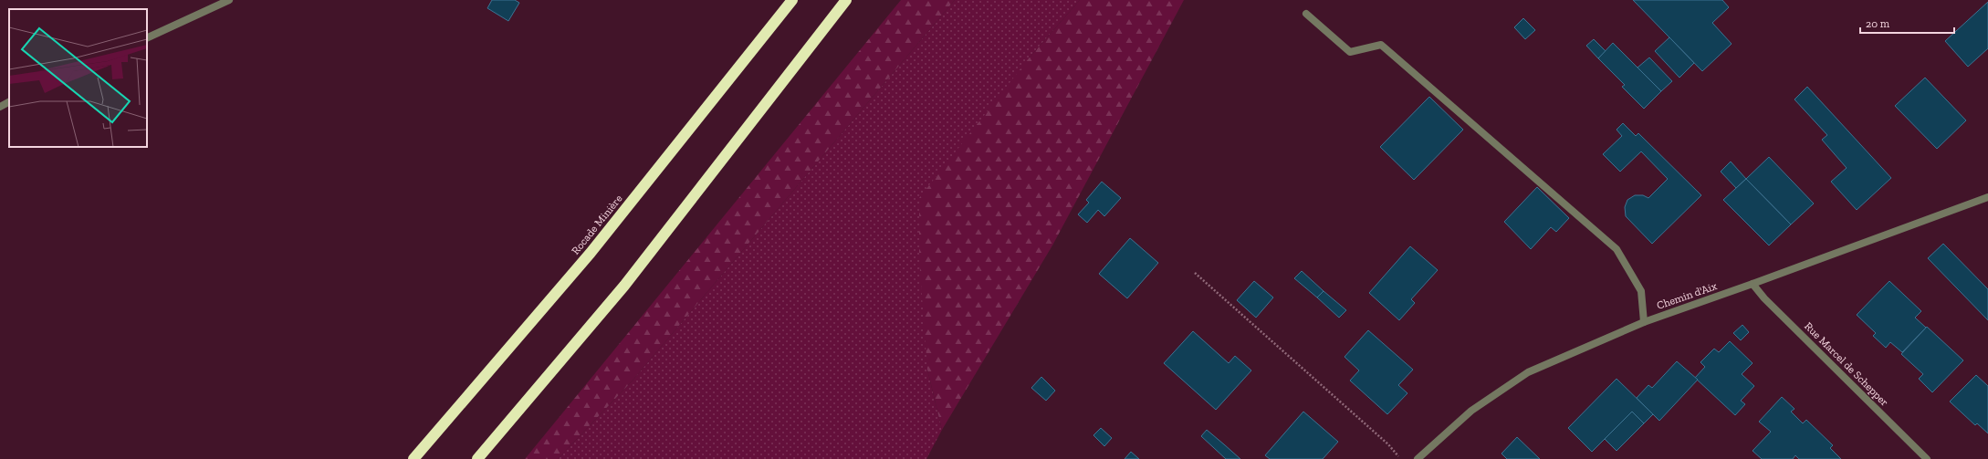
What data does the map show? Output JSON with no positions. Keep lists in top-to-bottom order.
{
  "streets": {
    "highway": ["Rocade Minière"],
    "street": ["Chemin d'Aix", "Rue Marcel de Schepper"]
  },
  "crossings": [
    ["Chemin d'Aix", "Rue Marcel de Schepper"]
  ],
  "scale_bar": "20 m"
}
